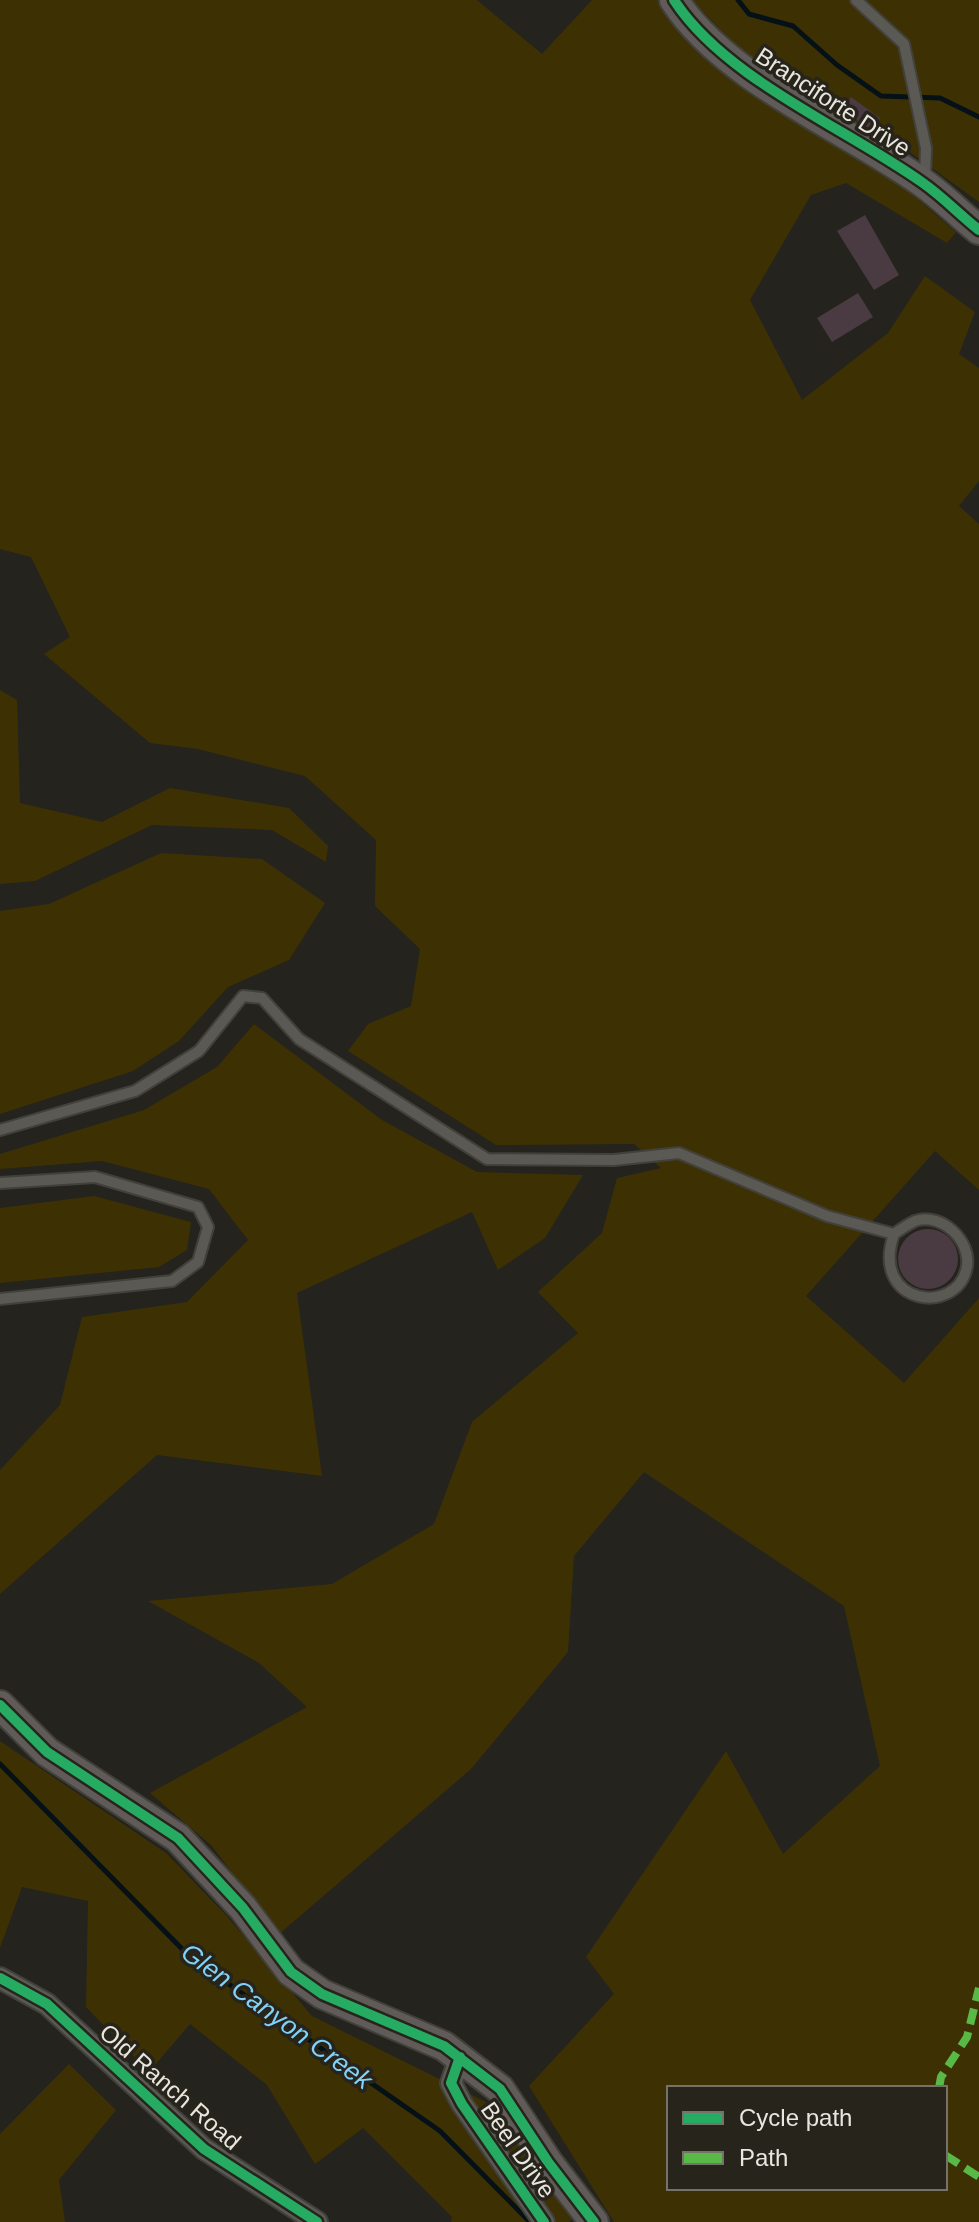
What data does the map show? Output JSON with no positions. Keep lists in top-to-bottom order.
{
  "streets": {
    "street": ["Branciforte Drive", "Old Ranch Road", "Beel Drive"]
  },
  "water": ["Glen Canyon Creek"],
  "legend": ["Cycle path", "Path"]
}
